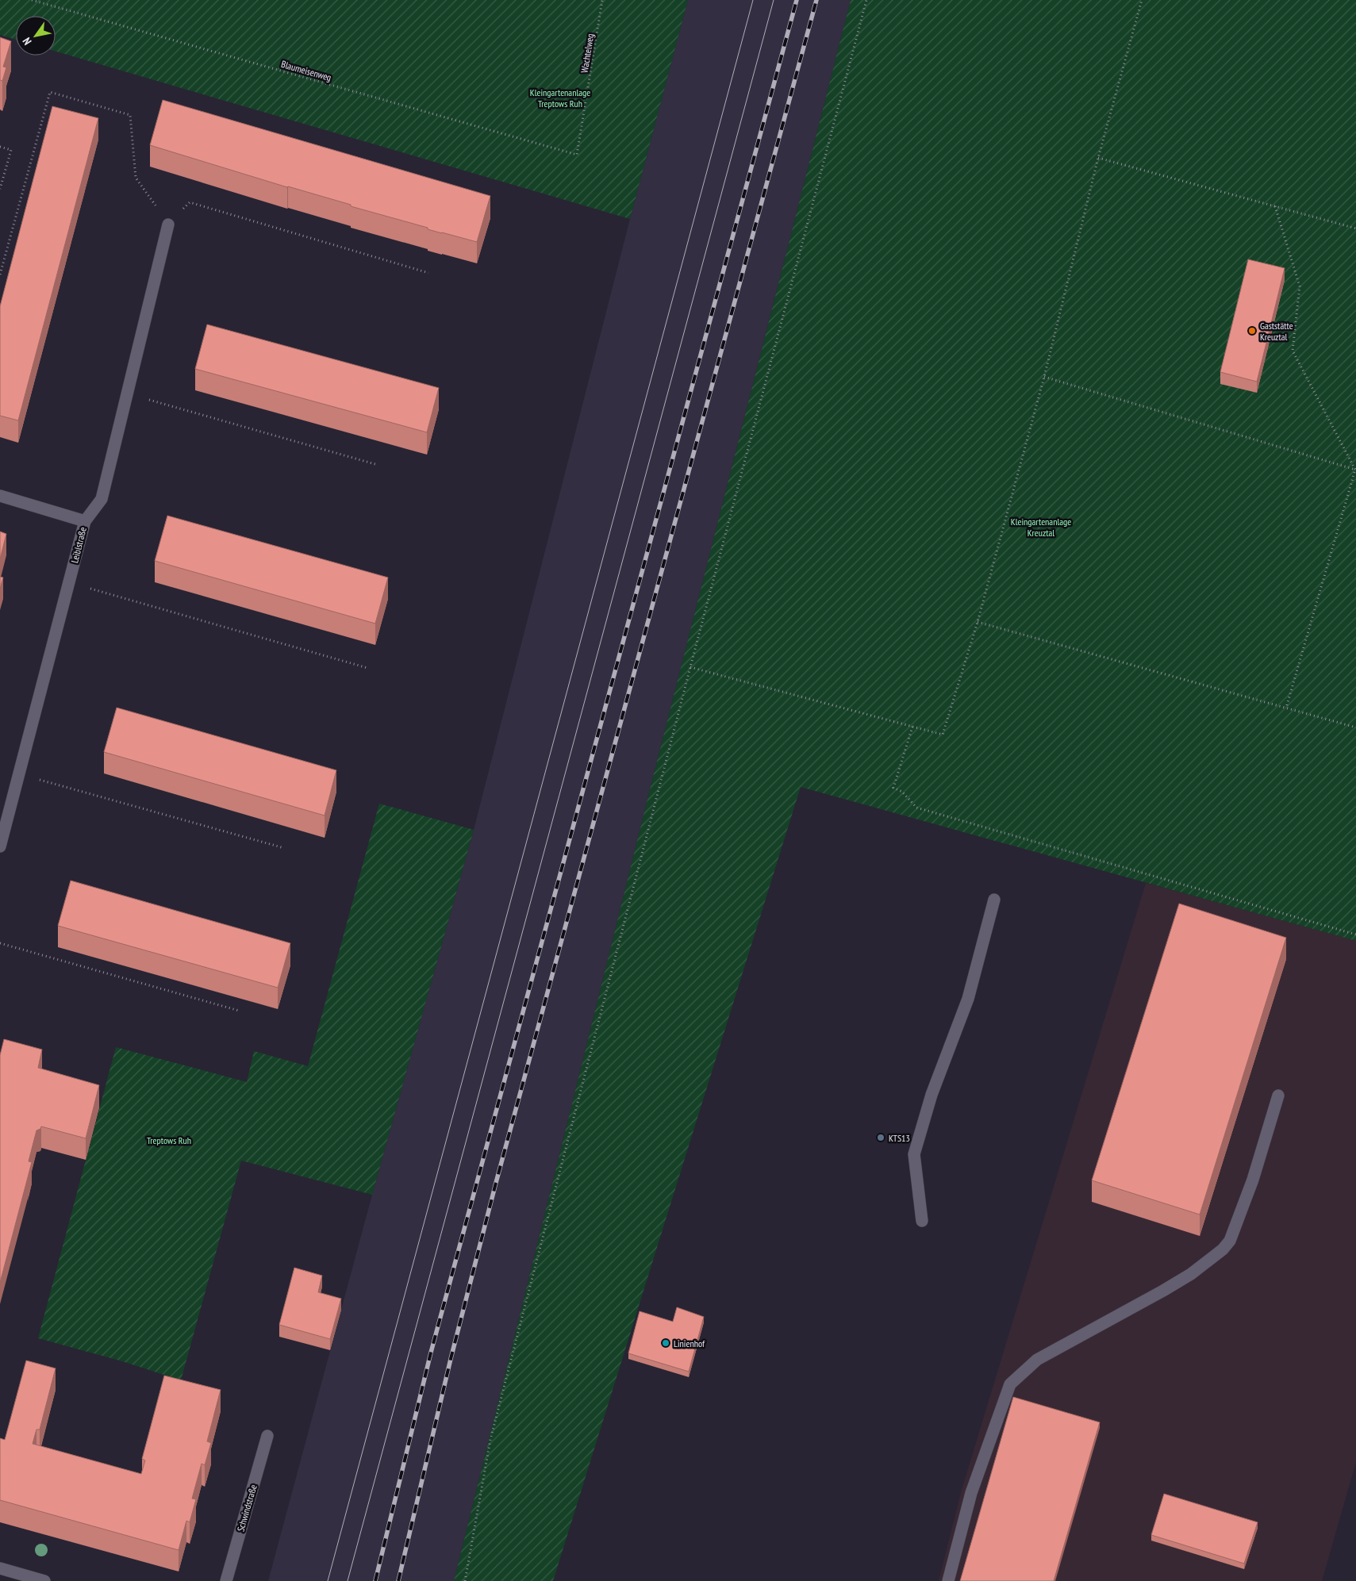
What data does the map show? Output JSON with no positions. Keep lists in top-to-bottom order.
{
  "streets": {
    "street": ["Leiblstraße", "Schwindstraße"],
    "path": ["Wachtelweg", "Blaumeisenweg"]
  },
  "crossings": [
    ["Wachtelweg", "Blaumeisenweg"]
  ],
  "parks": ["Kleingartenanlage Treptows Ruh", "Kleingartenanlage Kreuztal", "Treptows Ruh"],
  "places": ["Gaststätte Kreuztal", "KTS13", "Linienhof"],
  "north": "bottom left"
}
